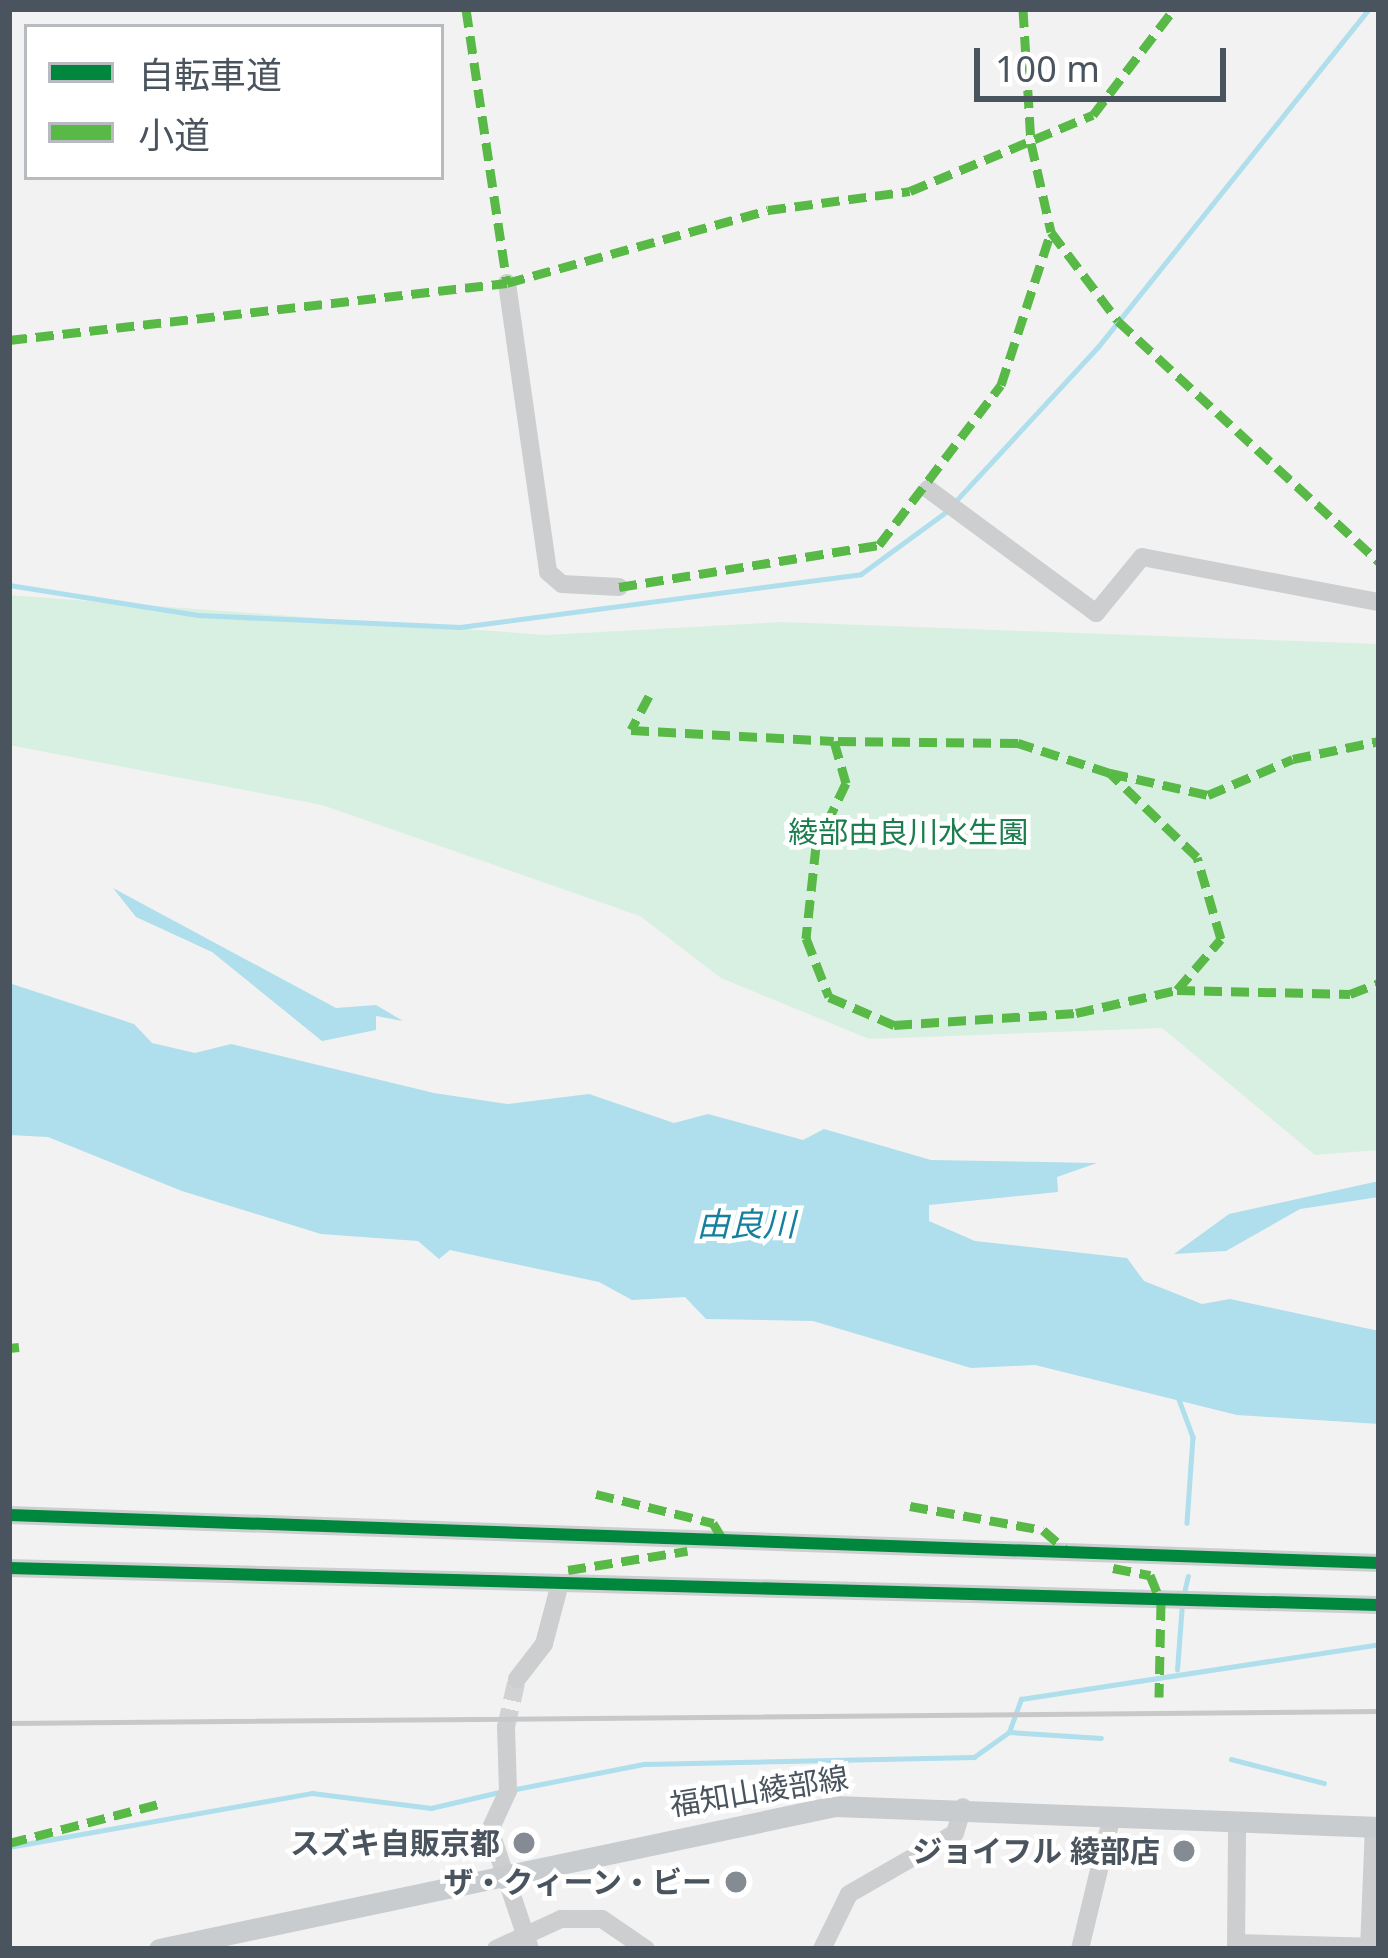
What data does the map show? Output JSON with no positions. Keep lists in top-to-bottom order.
{
  "streets": {
    "main road": ["福知山綾部線"]
  },
  "water": ["由良川"],
  "parks": ["綾部由良川水生園"],
  "places": ["スズキ自販京都", "ジョイフル 綾部店", "ザ・クィーン・ビー"],
  "legend": ["自転車道", "小道"],
  "scale_bar": "100 m"
}
